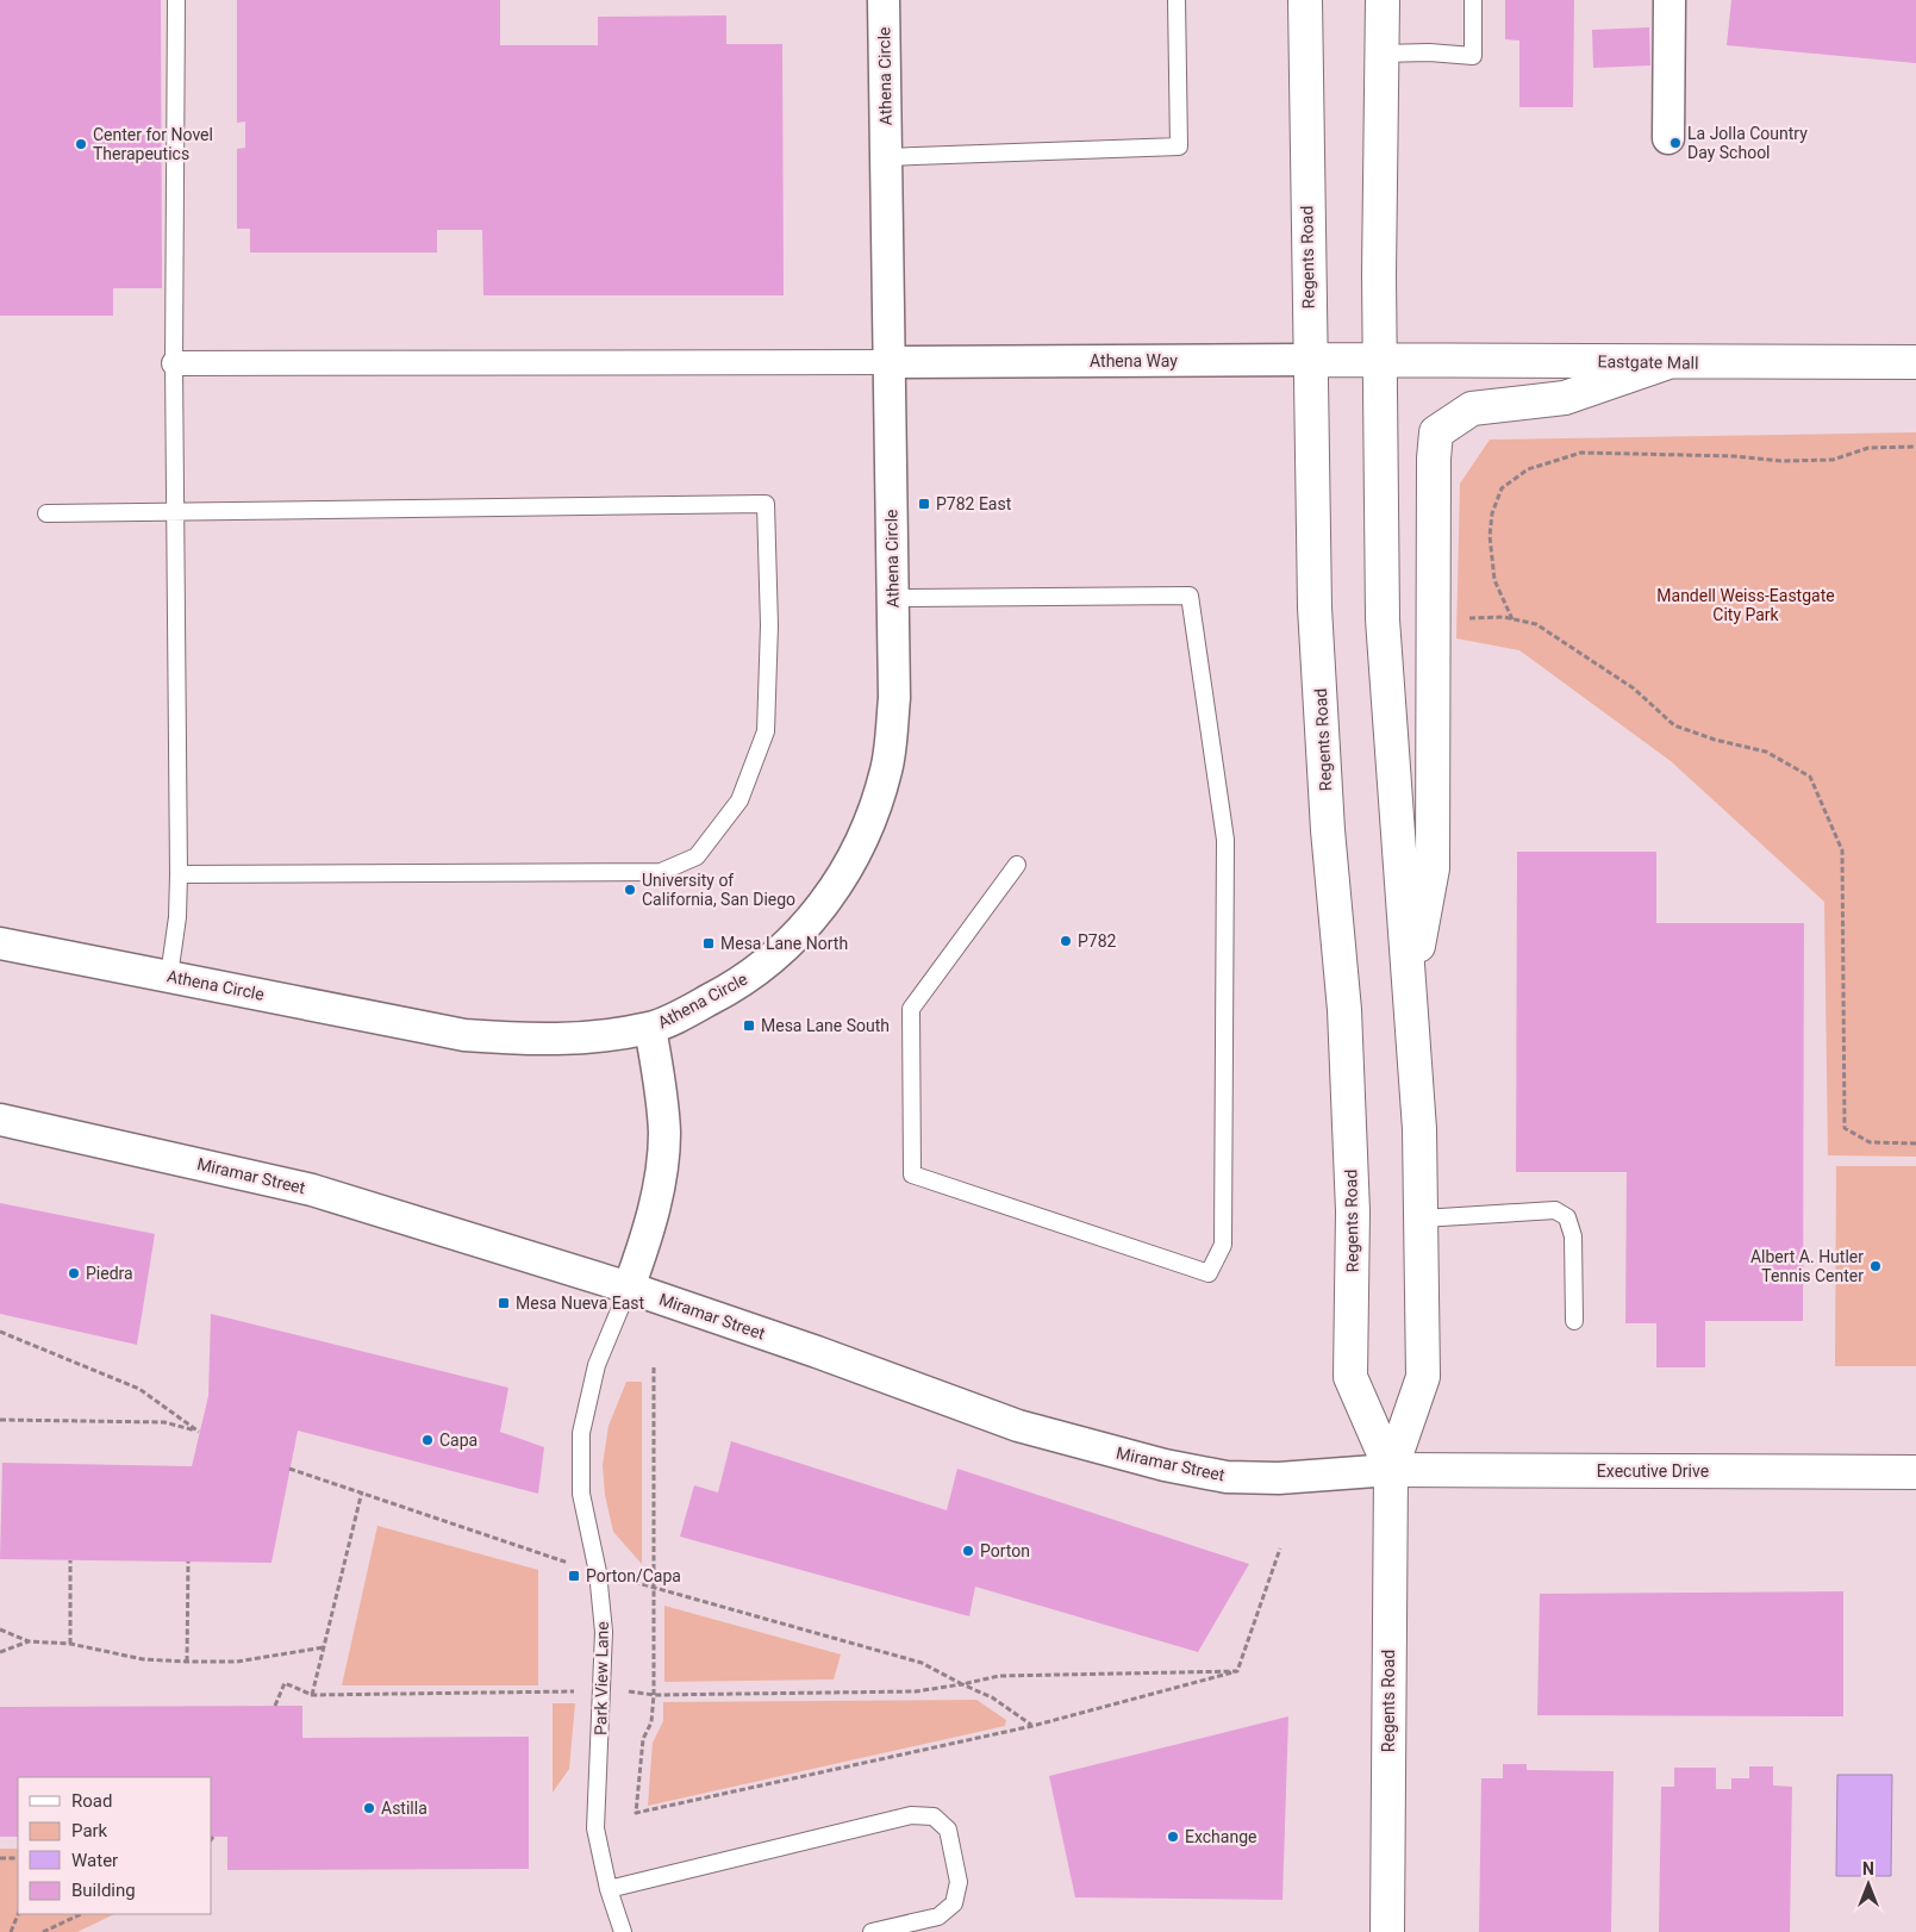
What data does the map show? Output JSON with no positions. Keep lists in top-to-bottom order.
{
  "streets": {
    "main road": [
      "Regents Road",
      "Athena Way",
      "Eastgate Mall",
      "Executive Drive"
    ],
    "street": ["Athena Circle", "Miramar Street"],
    "lane": ["Park View Lane"]
  },
  "crossings": [
    ["Athena Circle", "Athena Way"],
    ["Regents Road", "Athena Way"],
    ["Regents Road", "Eastgate Mall"],
    ["Regents Road", "Miramar Street"],
    ["Regents Road", "Executive Drive"],
    ["Athena Way", "Eastgate Mall"],
    ["Miramar Street", "Executive Drive"],
    ["Miramar Street", "Park View Lane"]
  ],
  "parks": ["Mandell Weiss-Eastgate City Park"],
  "places": {
    "other": [
      "La Jolla Country Day School",
      "Center for Novel Therapeutics",
      "University of California, San Diego",
      "P782",
      "Albert A. Hutler Tennis Center",
      "Piedra",
      "Capa",
      "Porton",
      "Astilla",
      "Exchange"
    ],
    "transit": [
      "P782 East",
      "Mesa Lane North",
      "Mesa Lane South",
      "Mesa Nueva East",
      "Porton/Capa"
    ]
  },
  "legend": [
    "Road",
    "Park",
    "Water",
    "Building"
  ],
  "north": "top"
}
